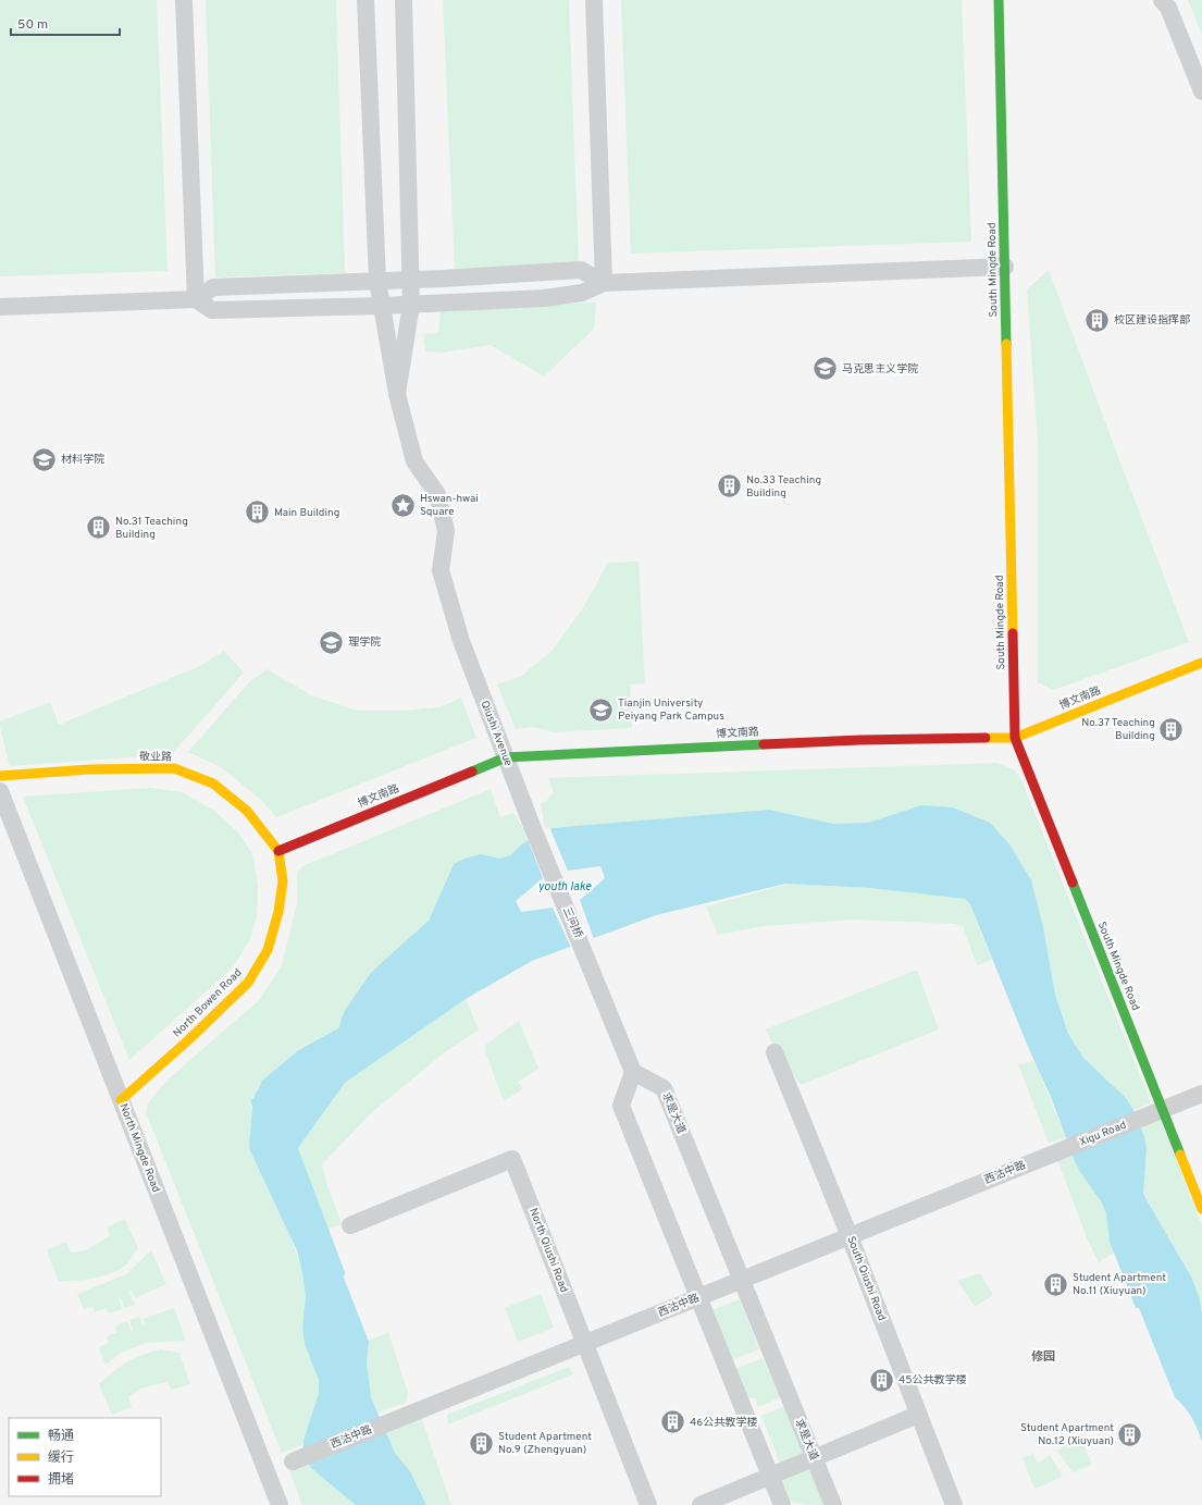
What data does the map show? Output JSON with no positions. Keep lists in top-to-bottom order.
{
  "streets": {
    "street": [
      "South Mingde Road",
      "博文南路",
      "Qiushi Avenue",
      "敬业路",
      "三问桥",
      "North Bowen Road",
      "求是大道",
      "Xigu Road",
      "North Mingde Road",
      "西沽中路",
      "North Qiushi Road",
      "South Qiushi Road"
    ]
  },
  "crossings": [
    ["South Mingde Road", "博文南路"],
    ["South Mingde Road", "Xigu Road"],
    ["博文南路", "Qiushi Avenue"],
    ["博文南路", "敬业路"],
    ["博文南路", "North Bowen Road"],
    ["Qiushi Avenue", "三问桥"],
    ["敬业路", "North Bowen Road"],
    ["三问桥", "求是大道"],
    ["North Bowen Road", "North Mingde Road"],
    ["求是大道", "西沽中路"],
    ["Xigu Road", "西沽中路"],
    ["西沽中路", "North Qiushi Road"],
    ["西沽中路", "South Qiushi Road"]
  ],
  "districts": ["修园"],
  "water": ["youth lake"],
  "places": {
    "building": [
      "校区建设指挥部",
      "No.33 Teaching Building",
      "Main Building",
      "No.31 Teaching Building",
      "No.37 Teaching Building",
      "Student Apartment No.11 (Xiuyuan)",
      "45公共教学楼",
      "46公共教学楼",
      "Student Apartment No.12 (Xiuyuan)",
      "Student Apartment No.9 (Zhengyuan)"
    ],
    "school or university": [
      "马克思主义学院",
      "材料学院",
      "理学院",
      "Tianjin University Peiyang Park Campus"
    ],
    "place": ["Hswan-hwai Square"]
  },
  "legend": ["畅通", "缓行", "拥堵"],
  "scale_bar": "50 m"
}
